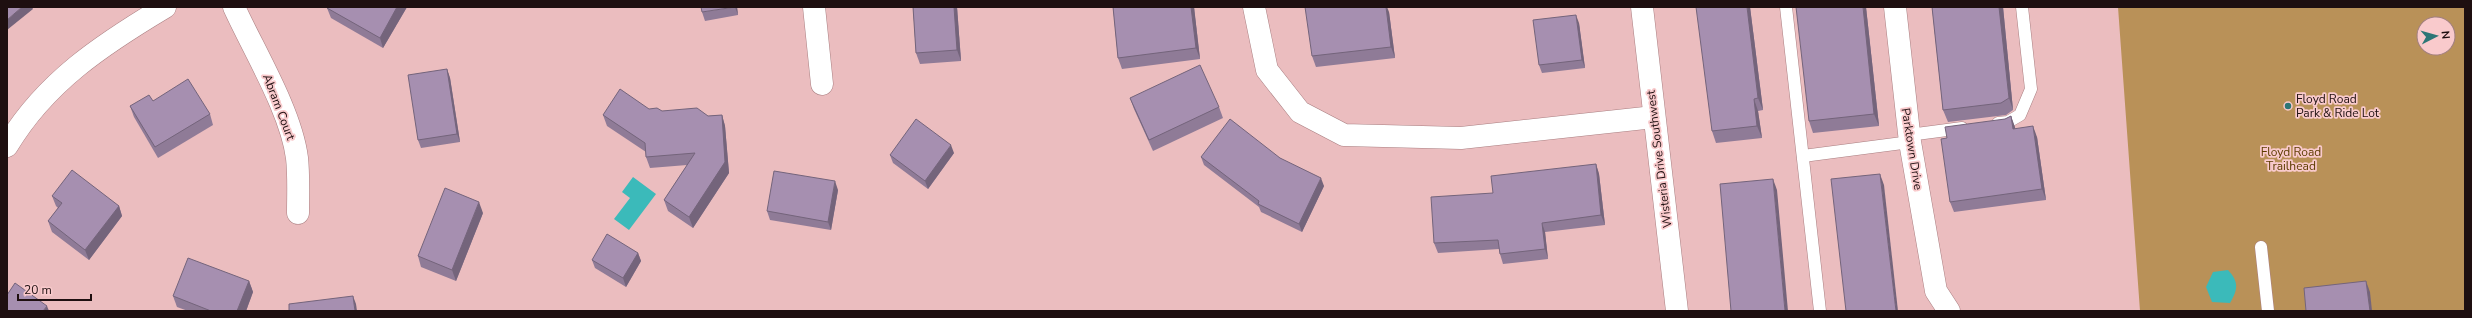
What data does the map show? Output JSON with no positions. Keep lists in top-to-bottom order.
{
  "streets": {
    "street": ["Abram Court", "Parktown Drive", "Wisteria Drive Southwest"]
  },
  "parks": ["Floyd Road Trailhead"],
  "places": ["Floyd Road Park & Ride Lot"],
  "scale_bar": "20 m",
  "north": "right"
}
